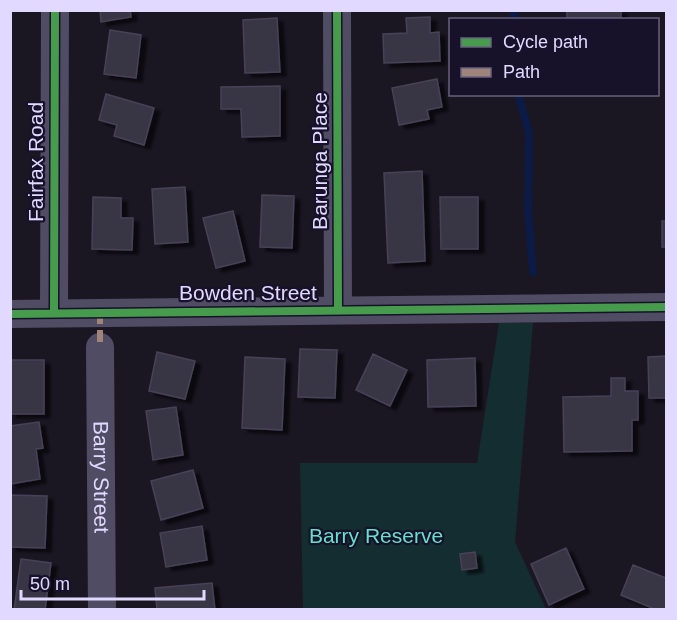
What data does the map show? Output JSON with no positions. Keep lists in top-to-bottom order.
{
  "streets": {
    "street": [
      "Barunga Place",
      "Fairfax Road",
      "Bowden Street",
      "Barry Street"
    ]
  },
  "crossings": [
    ["Barunga Place", "Bowden Street"],
    ["Fairfax Road", "Bowden Street"]
  ],
  "parks": ["Barry Reserve"],
  "legend": ["Cycle path", "Path"],
  "scale_bar": "50 m"
}
